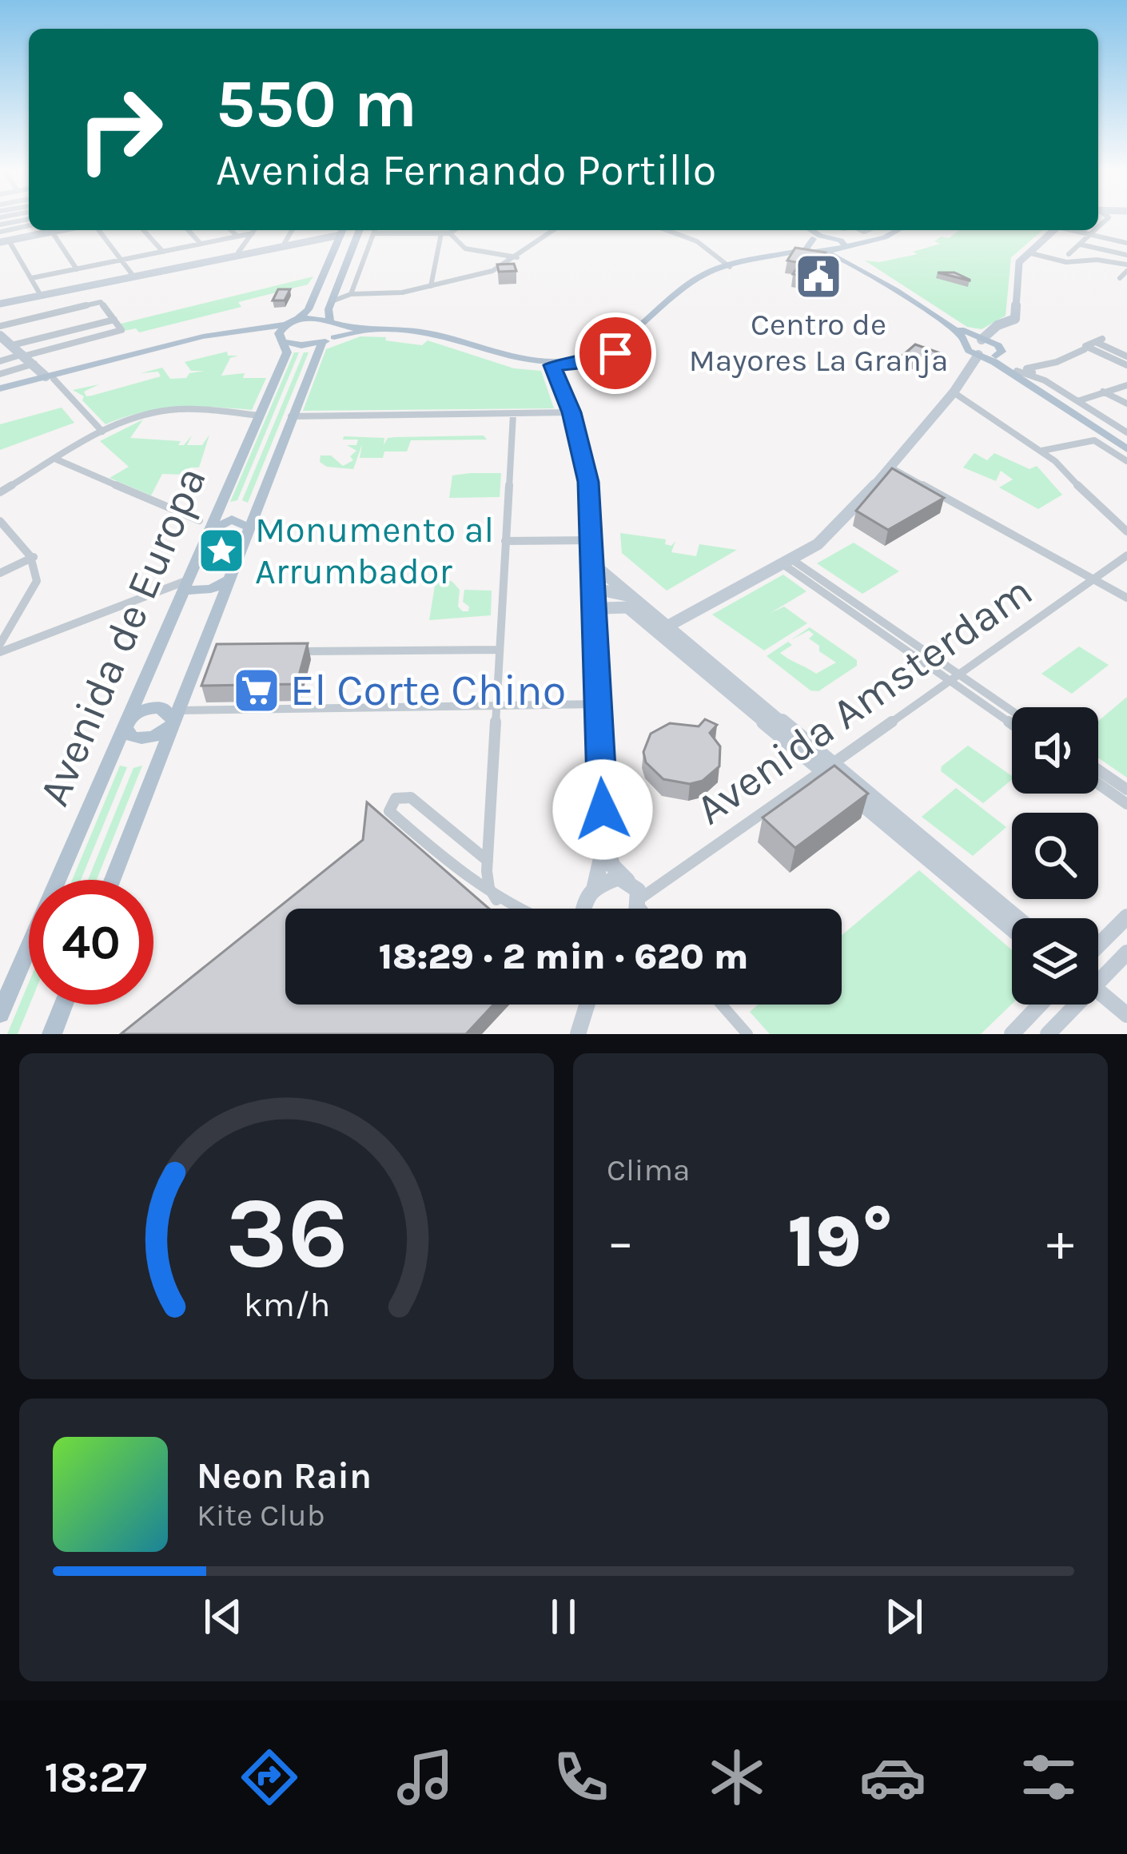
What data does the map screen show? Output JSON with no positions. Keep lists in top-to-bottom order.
{
  "streets": {
    "main road": ["Avenida de Europa"],
    "street": ["Avenida Amsterdam"]
  },
  "places": {
    "public building": ["Centro de Mayores La Granja"],
    "place": ["Monumento al Arrumbador"],
    "supermarket": ["El Corte Chino"]
  },
  "page": {
    "turn": ["550 m", "Avenida Fernando Portillo"],
    "limit": "40",
    "trip": "18:29 · 2 min · 620 m",
    "tile": "Clima",
    "heat": ["−", "19°", "+"],
    "song": ["Neon Rain", "Kite Club"],
    "tabs": "18:27",
    "gauge": ["36", "km/h"]
  }
}
